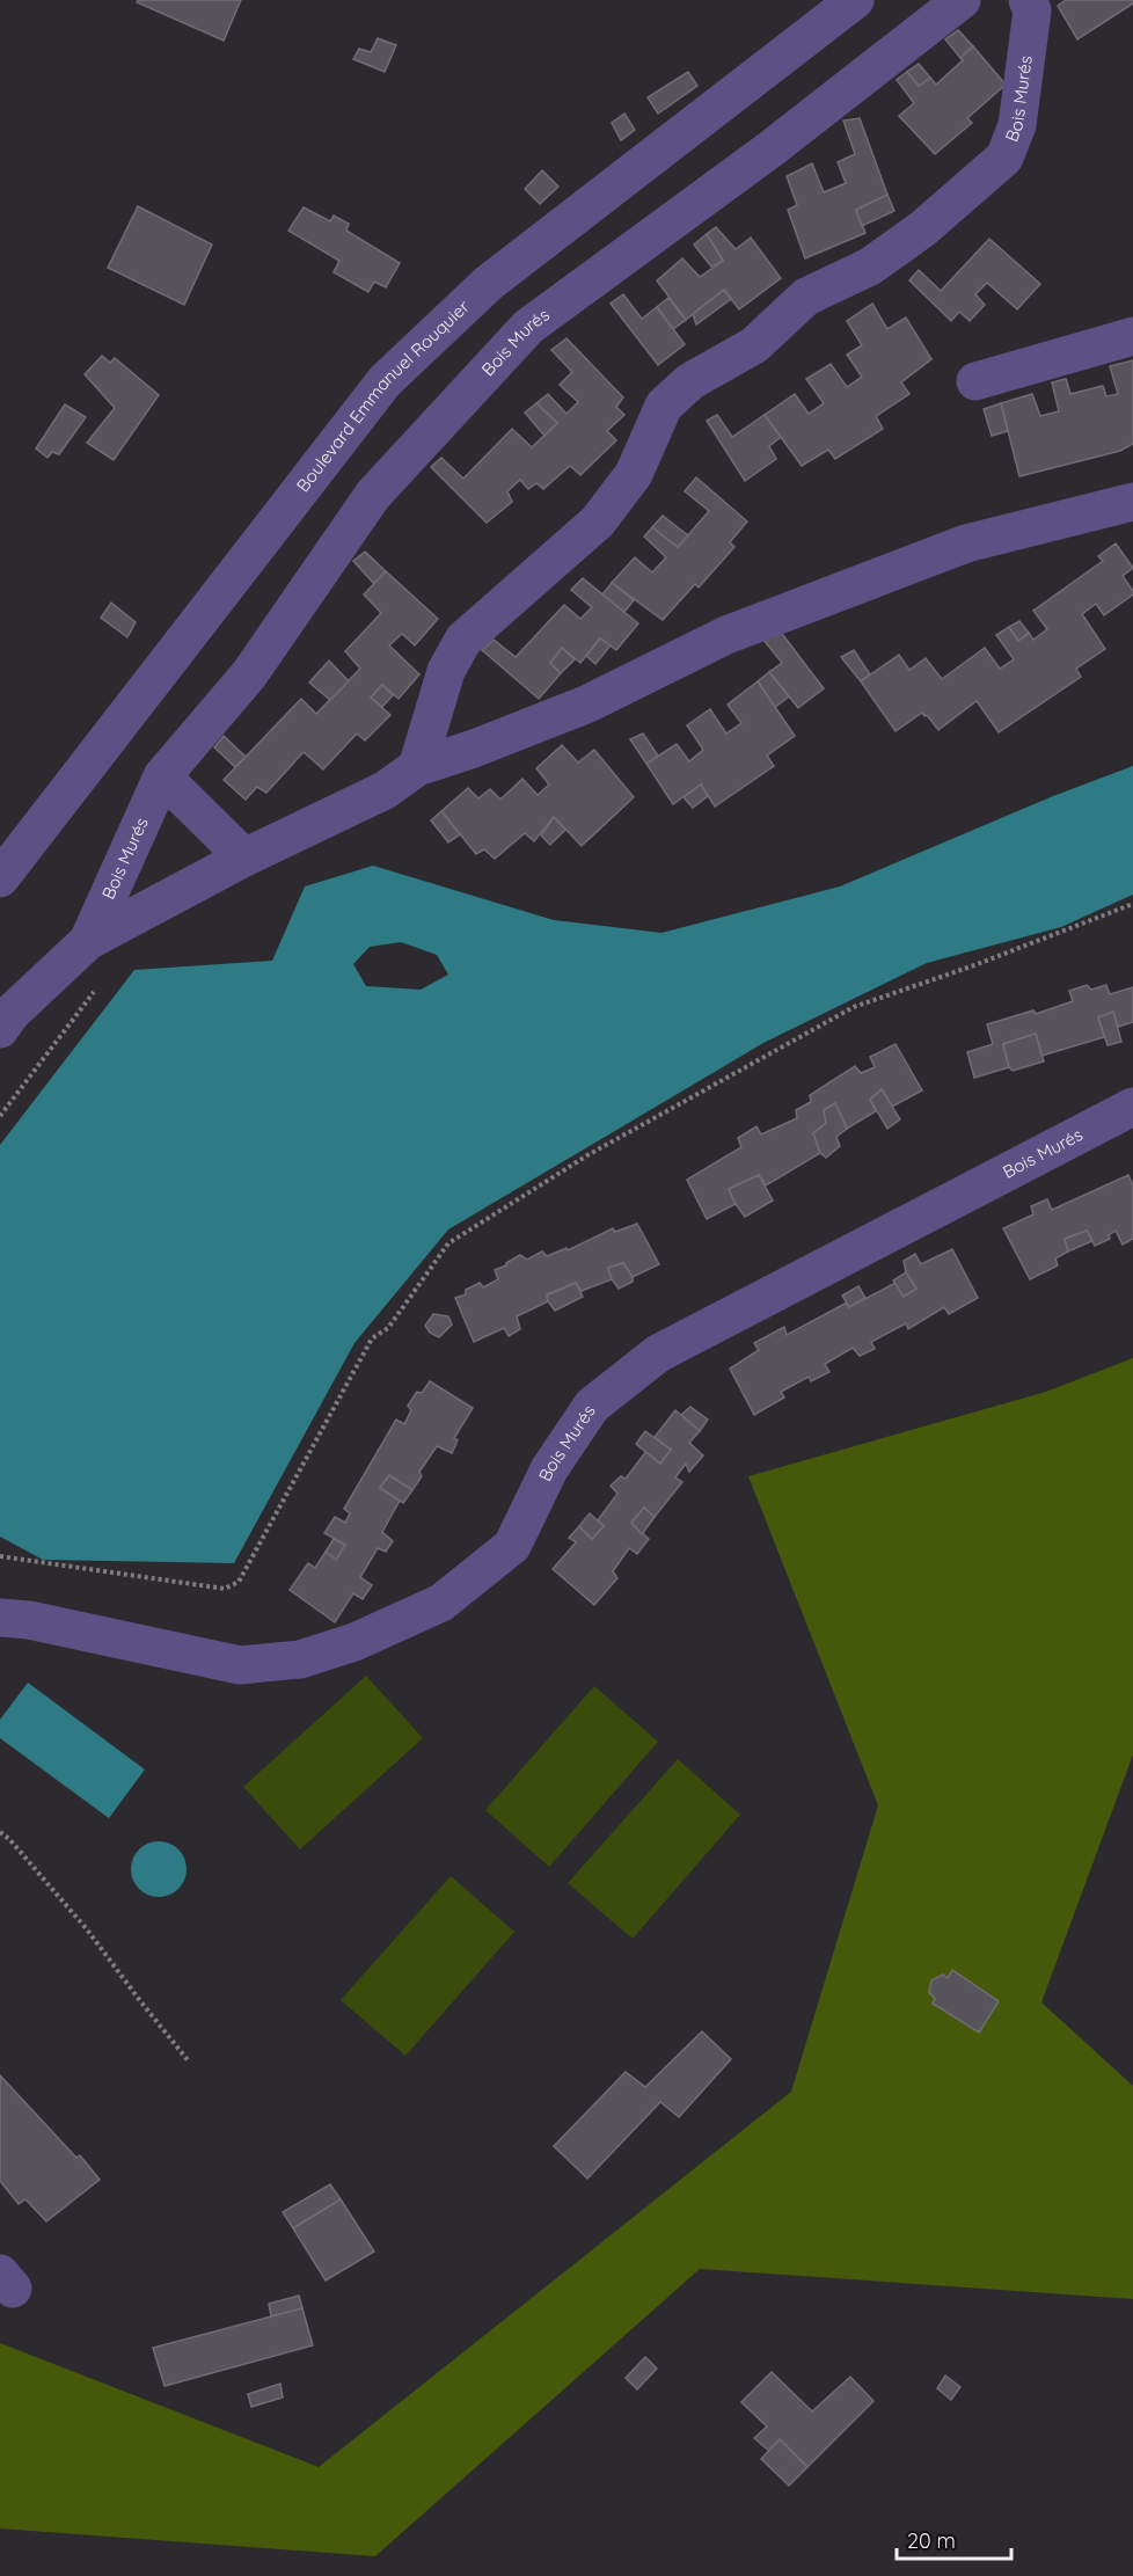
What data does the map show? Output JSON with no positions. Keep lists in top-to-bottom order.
{
  "streets": {
    "street": ["Bois Murés", "Boulevard Emmanuel Rouquier"]
  },
  "scale_bar": "20 m"
}
